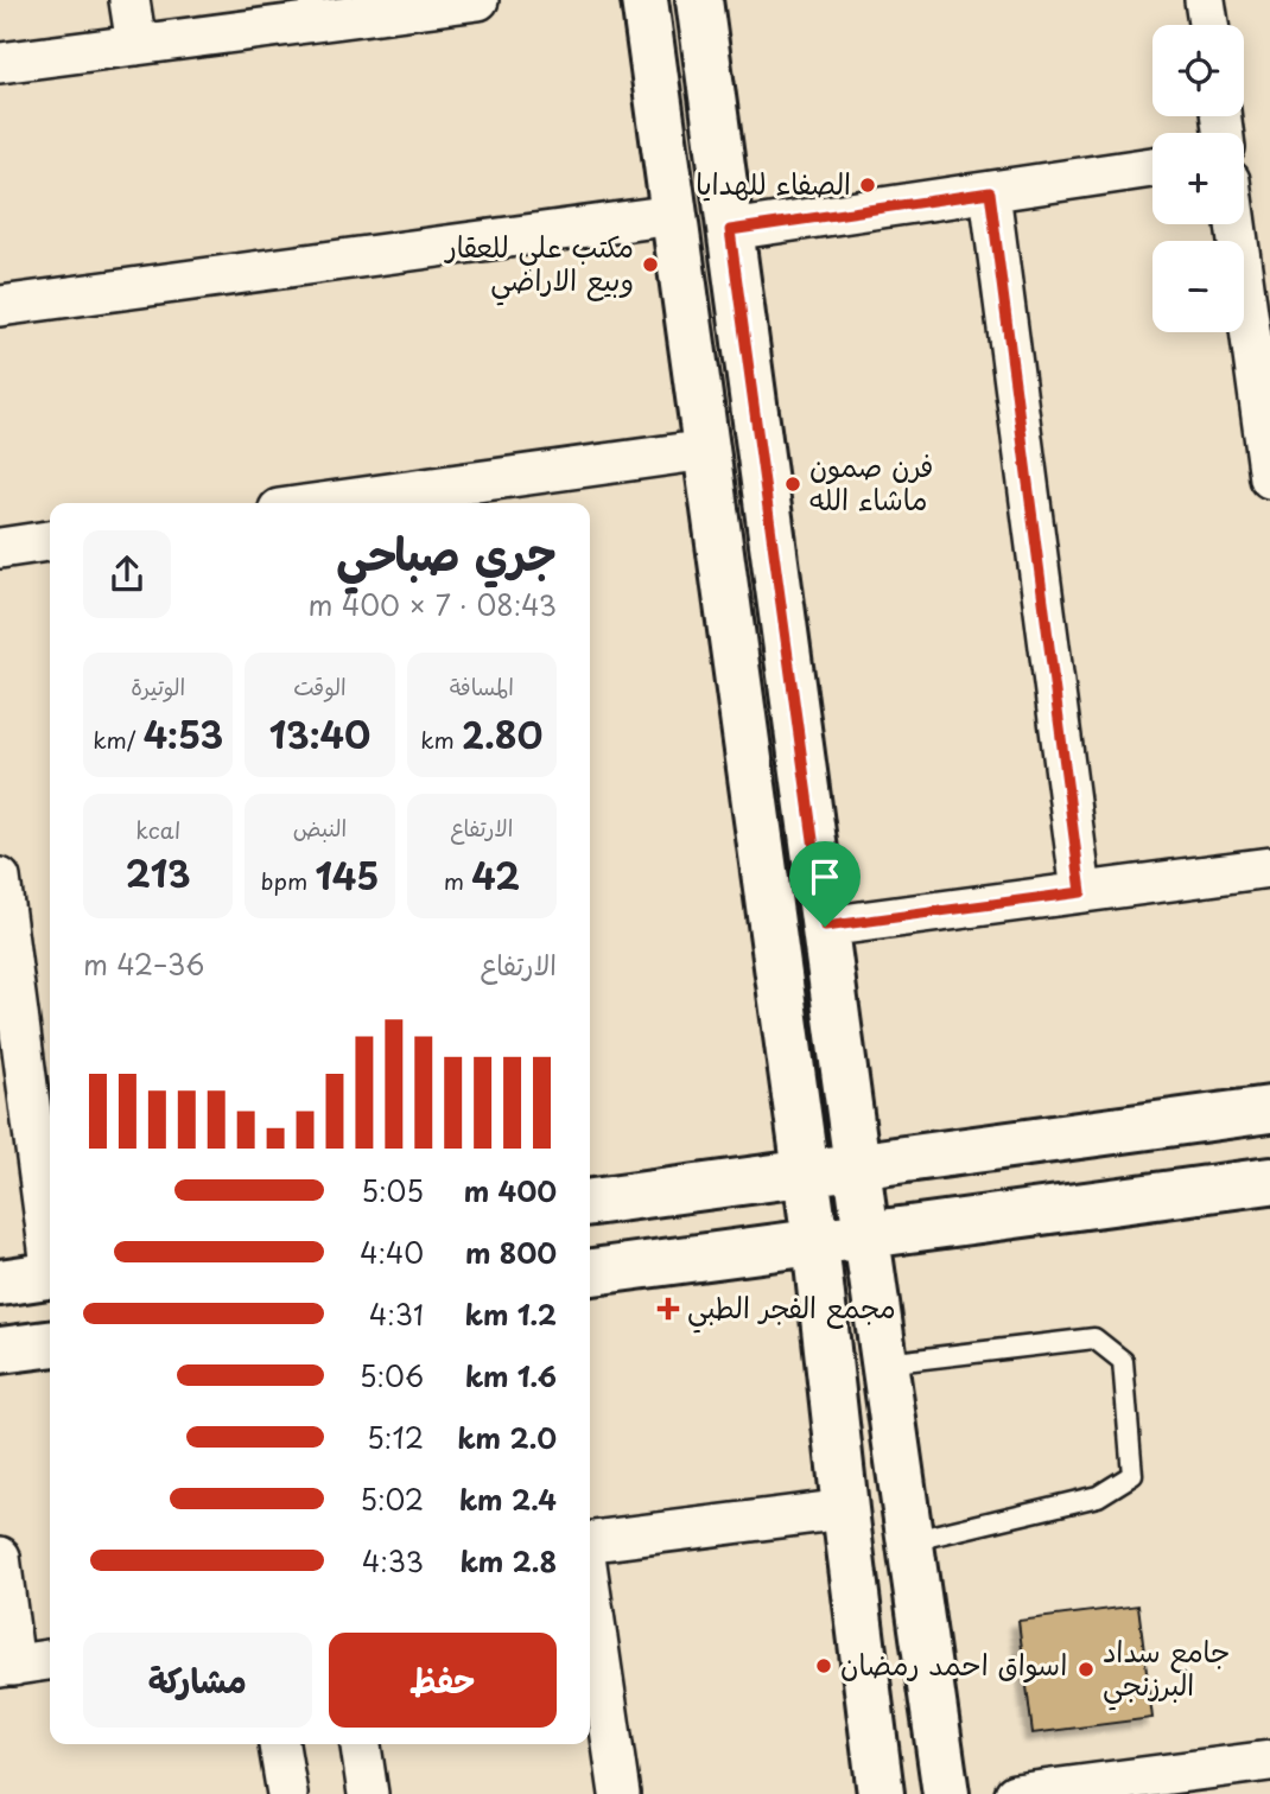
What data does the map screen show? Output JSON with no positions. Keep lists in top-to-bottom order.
{
  "places": {
    "other": [
      "الصفاء للهدايا",
      "مكتب علي للعقار وبيع الاراضي",
      "فرن صمون ماشاء الله",
      "اسواق احمد رمضان",
      "جامع سداد البرزنجي"
    ],
    "health": ["مجمع الفجر الطبي"]
  },
  "page": {
    "map_buttons": ["+", "−"],
    "heading": ["جري صباحي", "08:43 · 7 × 400 m"],
    "stats": [
      ["المسافة", "2.80 km"],
      ["الوقت", "13:40"],
      ["الوتيرة", "4:53 /km"],
      ["الارتفاع", "42 m"],
      ["النبض", "145 bpm"],
      ["kcal", "213"]
    ],
    "chart": ["الارتفاع", "36–42 m"],
    "list": [
      {
        "name": "400 m",
        "note": "5:05"
      },
      {
        "name": "800 m",
        "note": "4:40"
      },
      {
        "name": "1.2 km",
        "note": "4:31"
      },
      {
        "name": "1.6 km",
        "note": "5:06"
      },
      {
        "name": "2.0 km",
        "note": "5:12"
      },
      {
        "name": "2.4 km",
        "note": "5:02"
      },
      {
        "name": "2.8 km",
        "note": "4:33"
      }
    ],
    "buttons": ["حفظ", "مشاركة"]
  }
}
